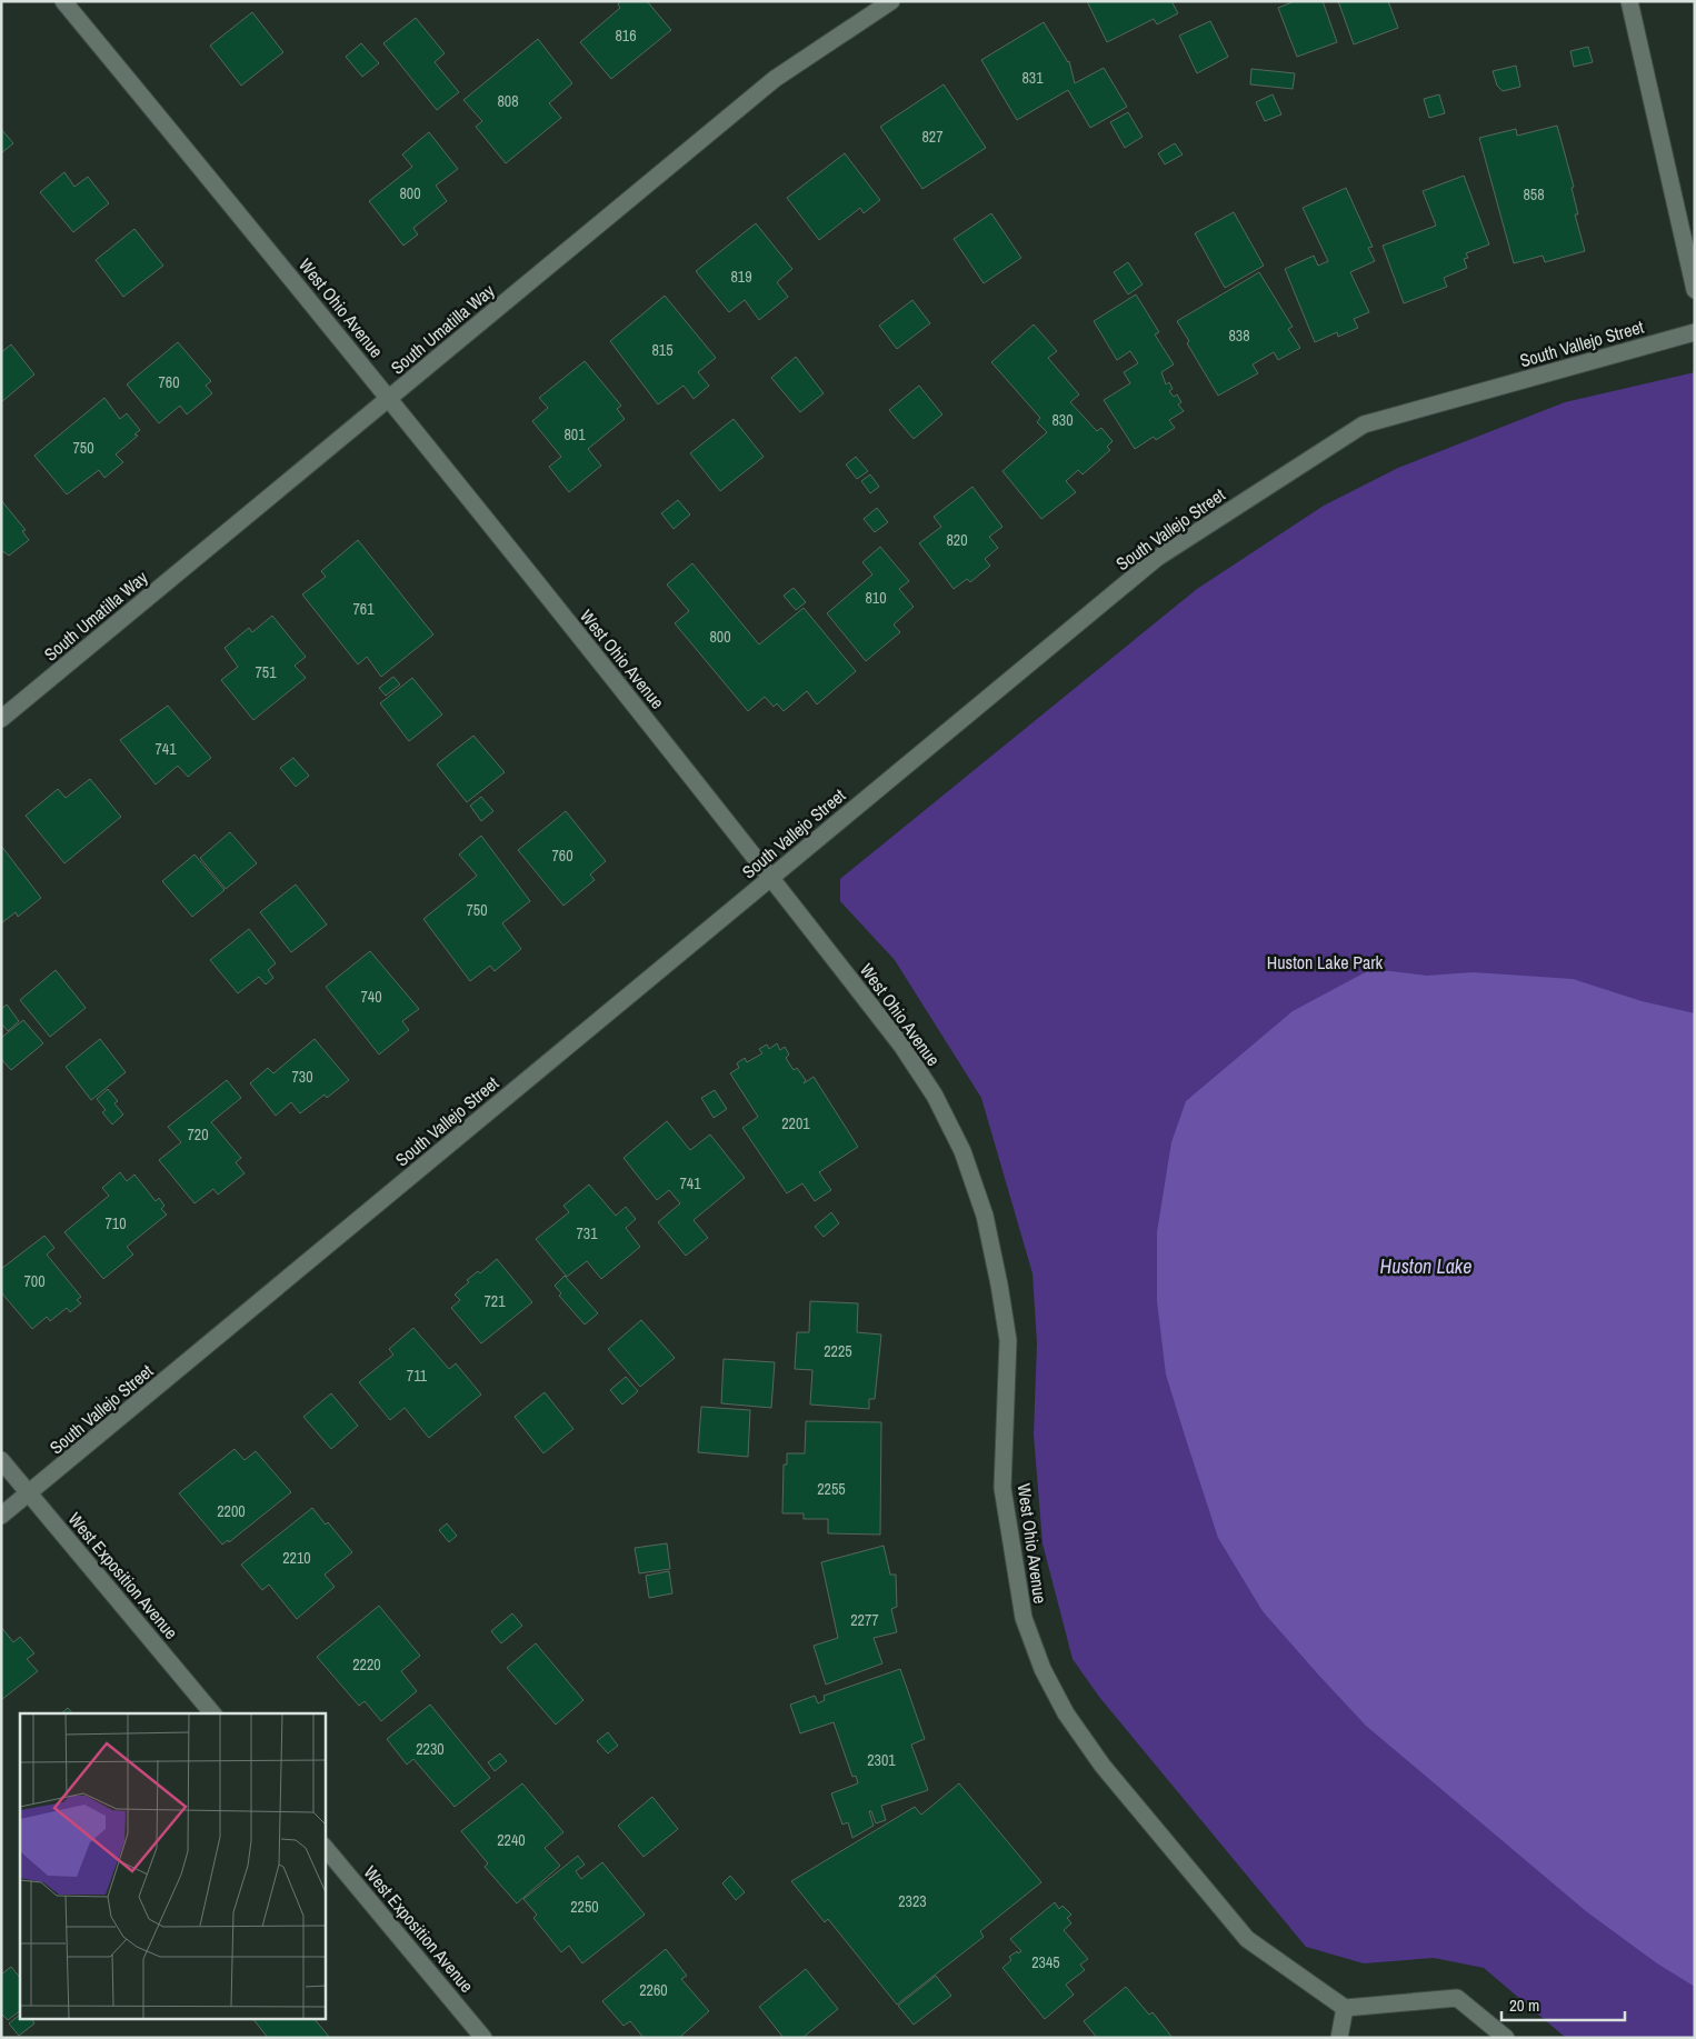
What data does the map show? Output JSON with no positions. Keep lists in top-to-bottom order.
{
  "streets": {
    "street": [
      "West Ohio Avenue",
      "South Umatilla Way",
      "South Vallejo Street",
      "West Exposition Avenue"
    ]
  },
  "crossings": [
    ["West Ohio Avenue", "South Umatilla Way"],
    ["West Ohio Avenue", "South Vallejo Street"],
    ["South Vallejo Street", "West Exposition Avenue"]
  ],
  "water": ["Huston Lake"],
  "parks": ["Huston Lake Park"],
  "house_numbers": [
    "816",
    "831",
    "808",
    "827",
    "800",
    "858",
    "819",
    "838",
    "815",
    "760",
    "830",
    "801",
    "750",
    "820",
    "810",
    "761",
    "800",
    "751",
    "741",
    "760",
    "750",
    "740",
    "730",
    "2201",
    "720",
    "741",
    "710",
    "731",
    "700",
    "721",
    "2225",
    "711",
    "2255",
    "2200",
    "2210",
    "2277",
    "2220",
    "2230",
    "2301",
    "2240",
    "2323",
    "2250",
    "2345",
    "2260"
  ],
  "scale_bar": "20 m"
}
